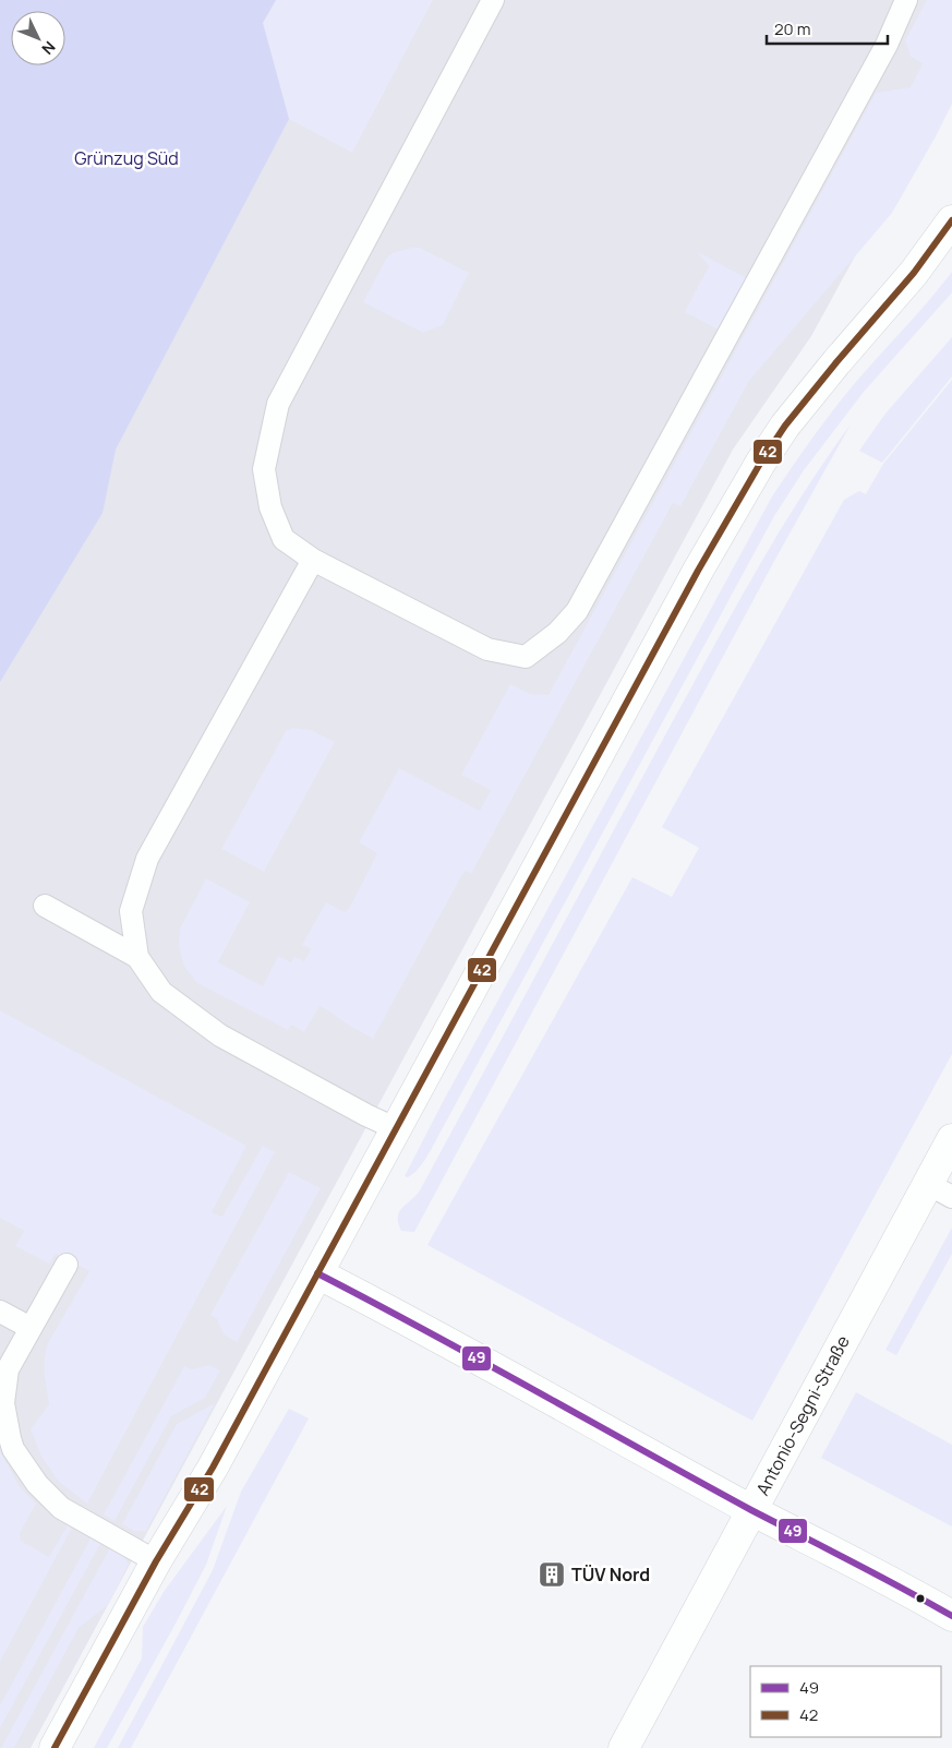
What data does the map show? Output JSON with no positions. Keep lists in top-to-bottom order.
{
  "streets": {
    "street": ["Antonio-Segni-Straße"]
  },
  "parks": ["Grünzug Süd"],
  "places": {
    "building": ["TÜV Nord"]
  },
  "lines": ["transit line 42", "transit line 49"],
  "legend": ["49", "42"],
  "scale_bar": "20 m",
  "north": "bottom right"
}
